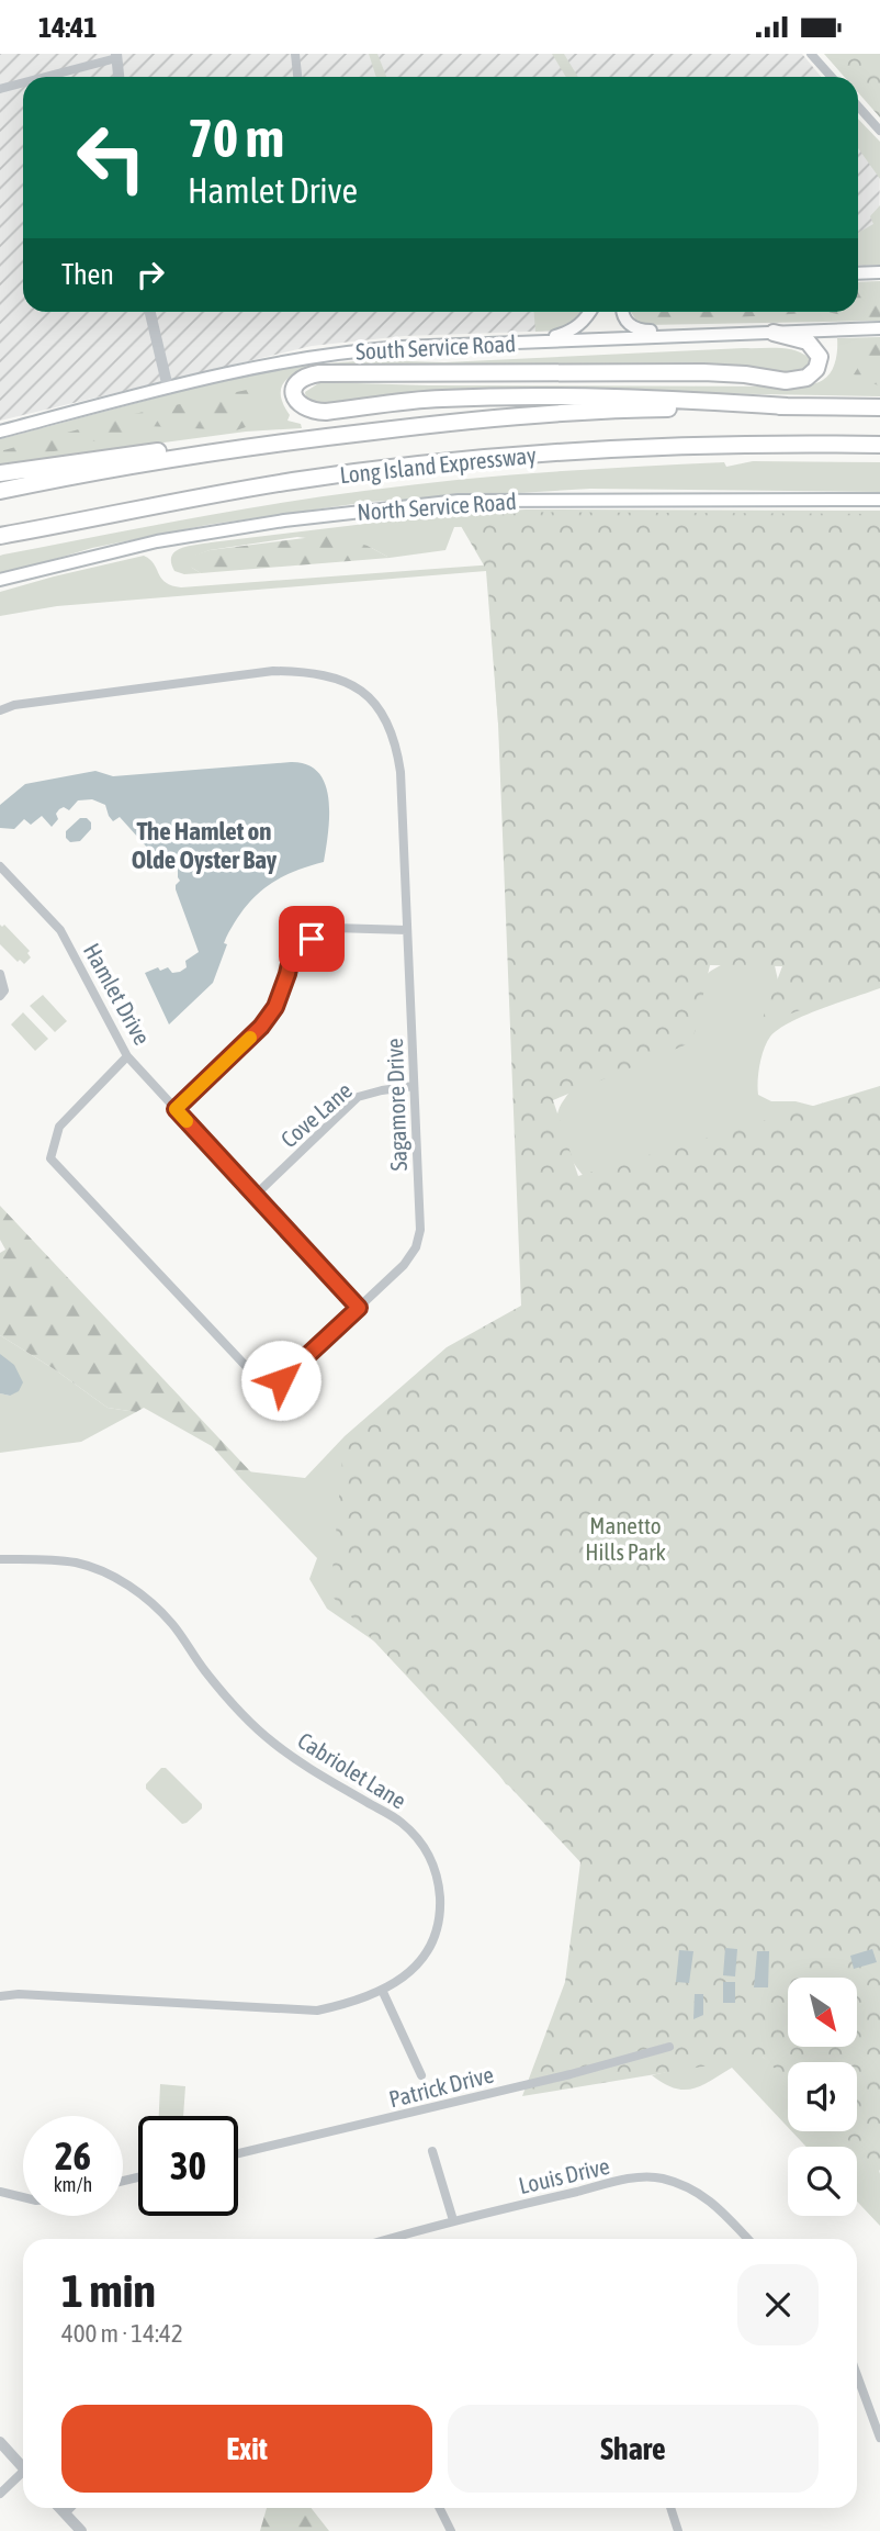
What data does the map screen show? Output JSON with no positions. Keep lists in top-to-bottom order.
{
  "streets": {
    "highway": ["Long Island Expressway"],
    "main road": ["South Service Road", "North Service Road"],
    "street": [
      "Hamlet Drive",
      "Sagamore Drive",
      "Cove Lane",
      "Cabriolet Lane",
      "Patrick Drive",
      "Louis Drive"
    ]
  },
  "crossings": [
    ["Hamlet Drive", "Sagamore Drive"],
    ["Hamlet Drive", "Cove Lane"],
    ["Sagamore Drive", "Cove Lane"],
    ["Cabriolet Lane", "Patrick Drive"]
  ],
  "districts": ["The Hamlet on Olde Oyster Bay"],
  "parks": ["Manetto Hills Park"],
  "north": "bottom right",
  "page": {
    "status": "14:41",
    "turn": ["70 m", "Hamlet Drive"],
    "then": "Then",
    "speed": "26 km/h",
    "limit": "30",
    "heading": ["1 min", "400 m · 14:42"],
    "buttons": ["Exit", "Share"]
  }
}
